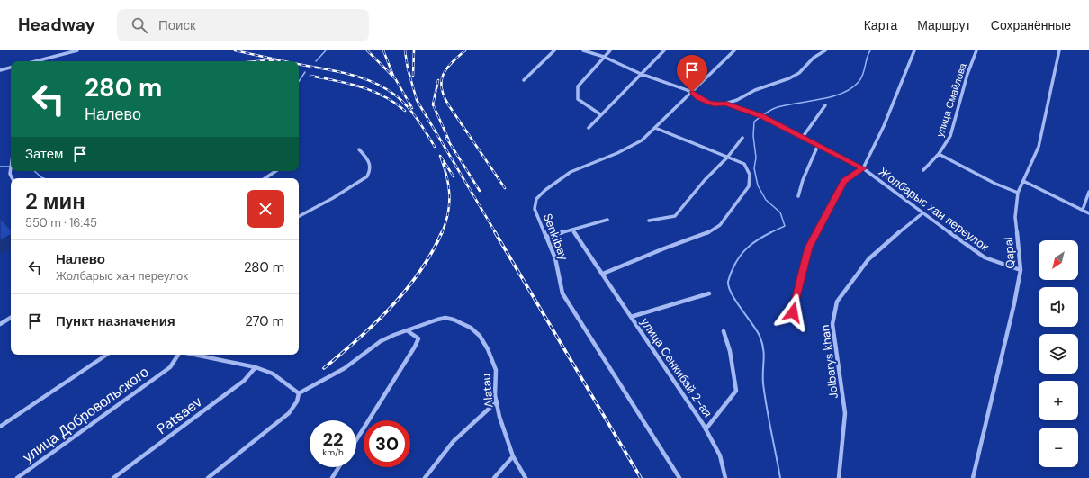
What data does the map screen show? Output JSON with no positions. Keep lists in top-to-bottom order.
{
  "streets": {
    "street": [
      "улица Смайлова",
      "Жолбарыс хан переулок",
      "Senkibay",
      "Qapal",
      "Jolbarys khan",
      "улица Сенкибай 2-ая",
      "Alatau",
      "улица Добровольского",
      "Patsaev"
    ]
  },
  "crossings": [
    ["улица Смайлова", "Qapal"],
    ["Жолбарыс хан переулок", "Senkibay"],
    ["Жолбарыс хан переулок", "Qapal"],
    ["Жолбарыс хан переулок", "Jolbarys khan"]
  ],
  "north": "bottom left",
  "page": {
    "header": "Headway",
    "search": "Поиск",
    "nav": ["Карта", "Маршрут", "Сохранённые"],
    "turn": ["280 m", "Налево"],
    "then": "Затем",
    "heading": ["2 мин", "550 m · 16:45"],
    "list": [
      {
        "name": "Налево",
        "note": "Жолбарыс хан переулок",
        "value": "280 m"
      },
      {
        "name": "Пункт назначения",
        "value": "270 m"
      }
    ],
    "map_buttons": ["+", "−"],
    "speed": "22 km/h",
    "limit": "30"
  }
}
